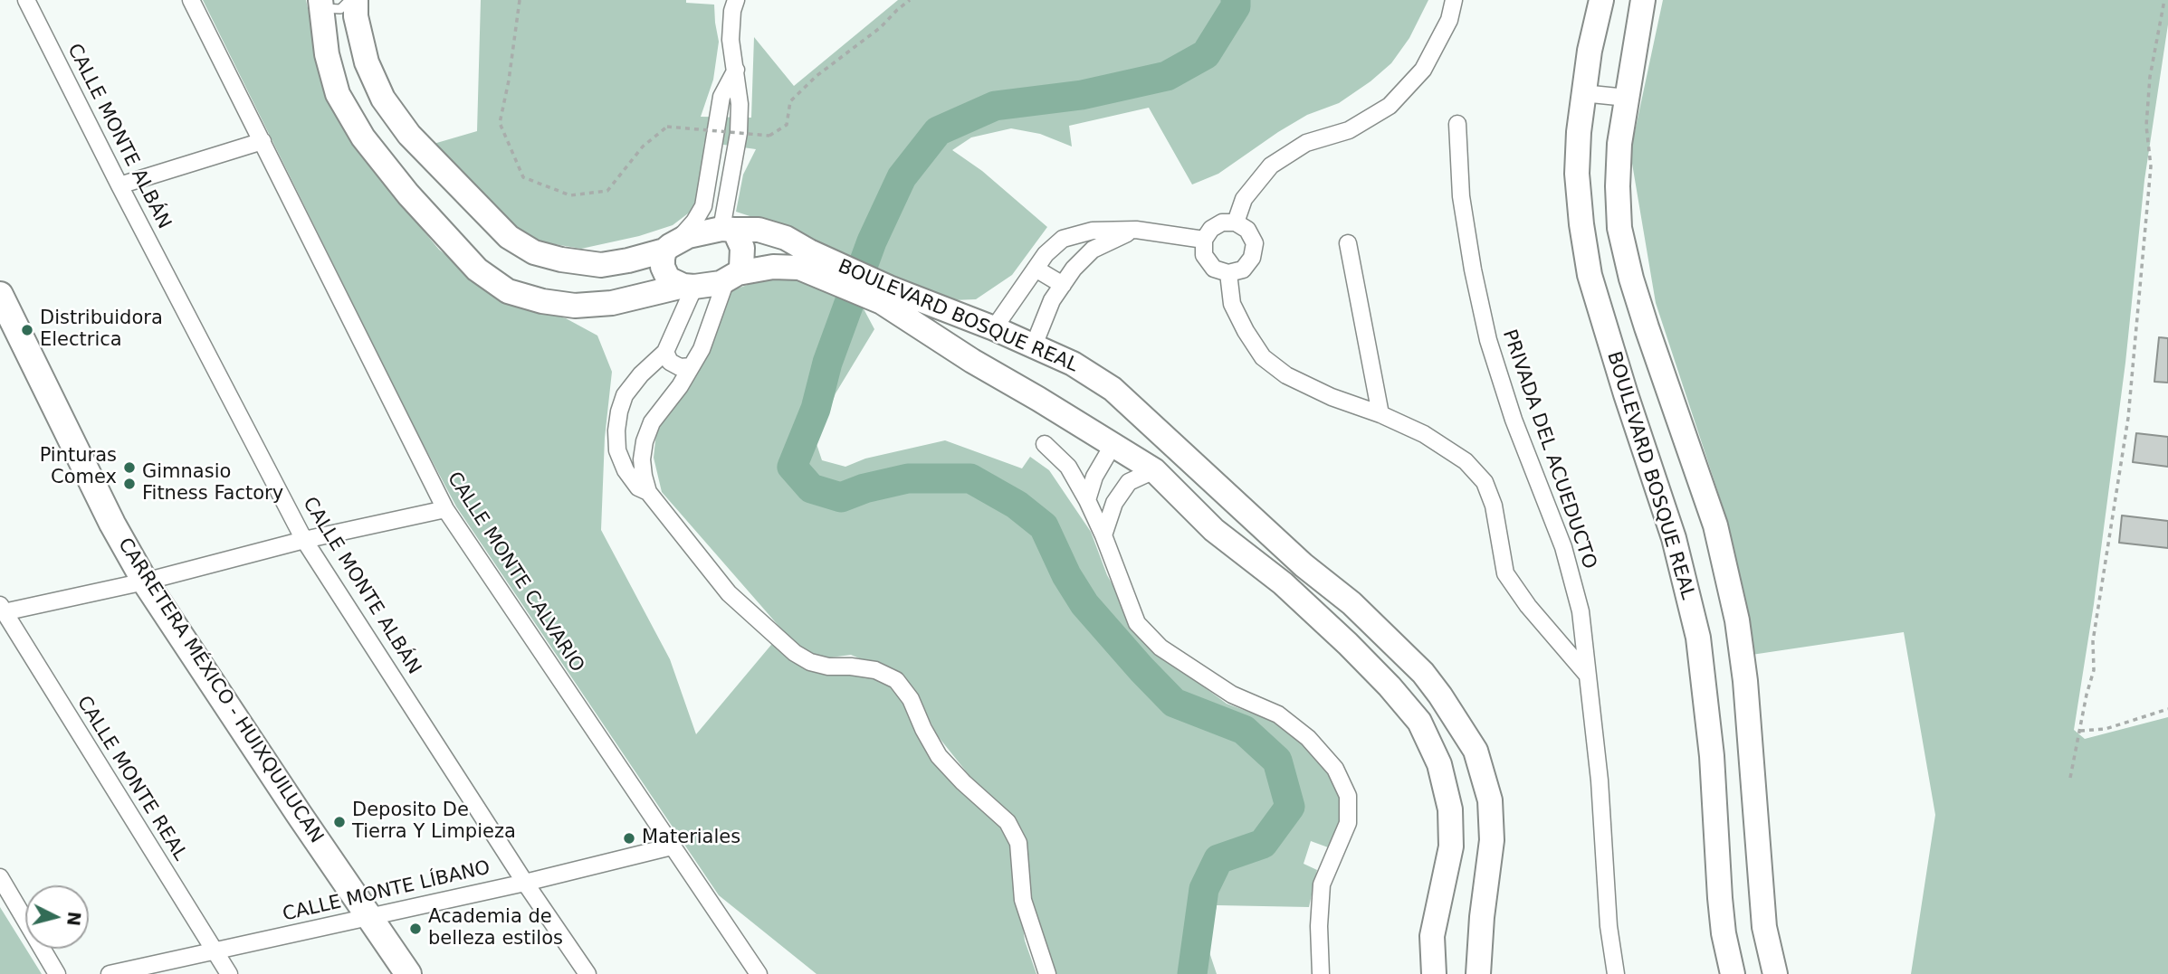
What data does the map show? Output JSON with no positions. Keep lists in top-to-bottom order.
{
  "streets": {
    "main road": ["CARRETERA MÉXICO - HUIXQUILUCAN"],
    "street": [
      "CALLE MONTE ALBÁN",
      "BOULEVARD BOSQUE REAL",
      "PRIVADA DEL ACUEDUCTO",
      "CALLE MONTE CALVARIO",
      "CALLE MONTE REAL",
      "CALLE MONTE LÍBANO"
    ]
  },
  "crossings": [
    ["CALLE MONTE ALBÁN", "CALLE MONTE LÍBANO"],
    ["CALLE MONTE CALVARIO", "CALLE MONTE LÍBANO"],
    ["CARRETERA MÉXICO - HUIXQUILUCAN", "CALLE MONTE LÍBANO"],
    ["CALLE MONTE REAL", "CALLE MONTE LÍBANO"]
  ],
  "places": [
    "Distribuidora Electrica",
    "Pinturas Comex",
    "Gimnasio Fitness Factory",
    "Deposito De Tierra Y Limpieza",
    "Materiales",
    "Academia de belleza estilos"
  ],
  "north": "right"
}
